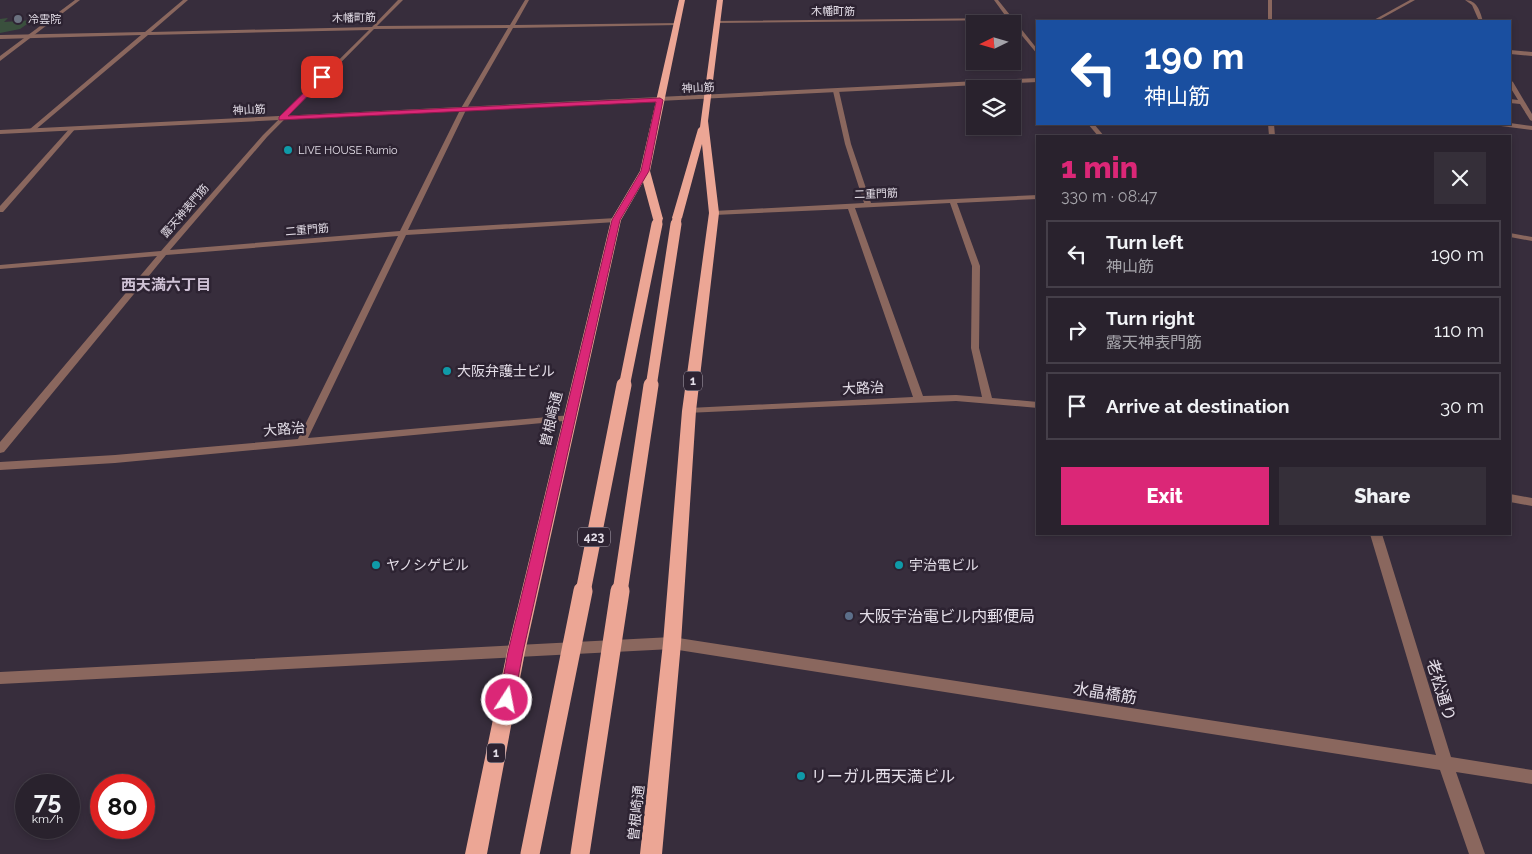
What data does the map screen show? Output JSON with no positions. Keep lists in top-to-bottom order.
{
  "streets": {
    "highway": ["1", "曽根崎通", "423"],
    "street": [
      "木幡町筋",
      "神山筋",
      "二重門筋",
      "露天神表門筋",
      "大路治",
      "老松通り",
      "水晶橋筋"
    ]
  },
  "crossings": [
    ["木幡町筋", "露天神表門筋"],
    ["木幡町筋", "曽根崎通"],
    ["神山筋", "露天神表門筋"],
    ["神山筋", "曽根崎通"],
    ["二重門筋", "露天神表門筋"],
    ["二重門筋", "曽根崎通"],
    ["大路治", "曽根崎通"],
    ["曽根崎通", "423"],
    ["曽根崎通", "水晶橋筋"],
    ["老松通り", "水晶橋筋"]
  ],
  "districts": ["西天満六丁目"],
  "places": [
    "冷雲院",
    "LIVE HOUSE Rumio",
    "大阪弁護士ビル",
    "ヤノシゲビル",
    "宇治電ビル",
    "大阪宇治電ビル内郵便局",
    "リーガル西天満ビル"
  ],
  "north": "left",
  "page": {
    "turn": ["190 m", "神山筋"],
    "heading": ["1 min", "330 m · 08:47"],
    "list": [
      {
        "name": "Turn left",
        "note": "神山筋",
        "value": "190 m"
      },
      {
        "name": "Turn right",
        "note": "露天神表門筋",
        "value": "110 m"
      },
      {
        "name": "Arrive at destination",
        "value": "30 m"
      }
    ],
    "buttons": ["Exit", "Share"],
    "speed": "75 km/h",
    "limit": "80"
  }
}
